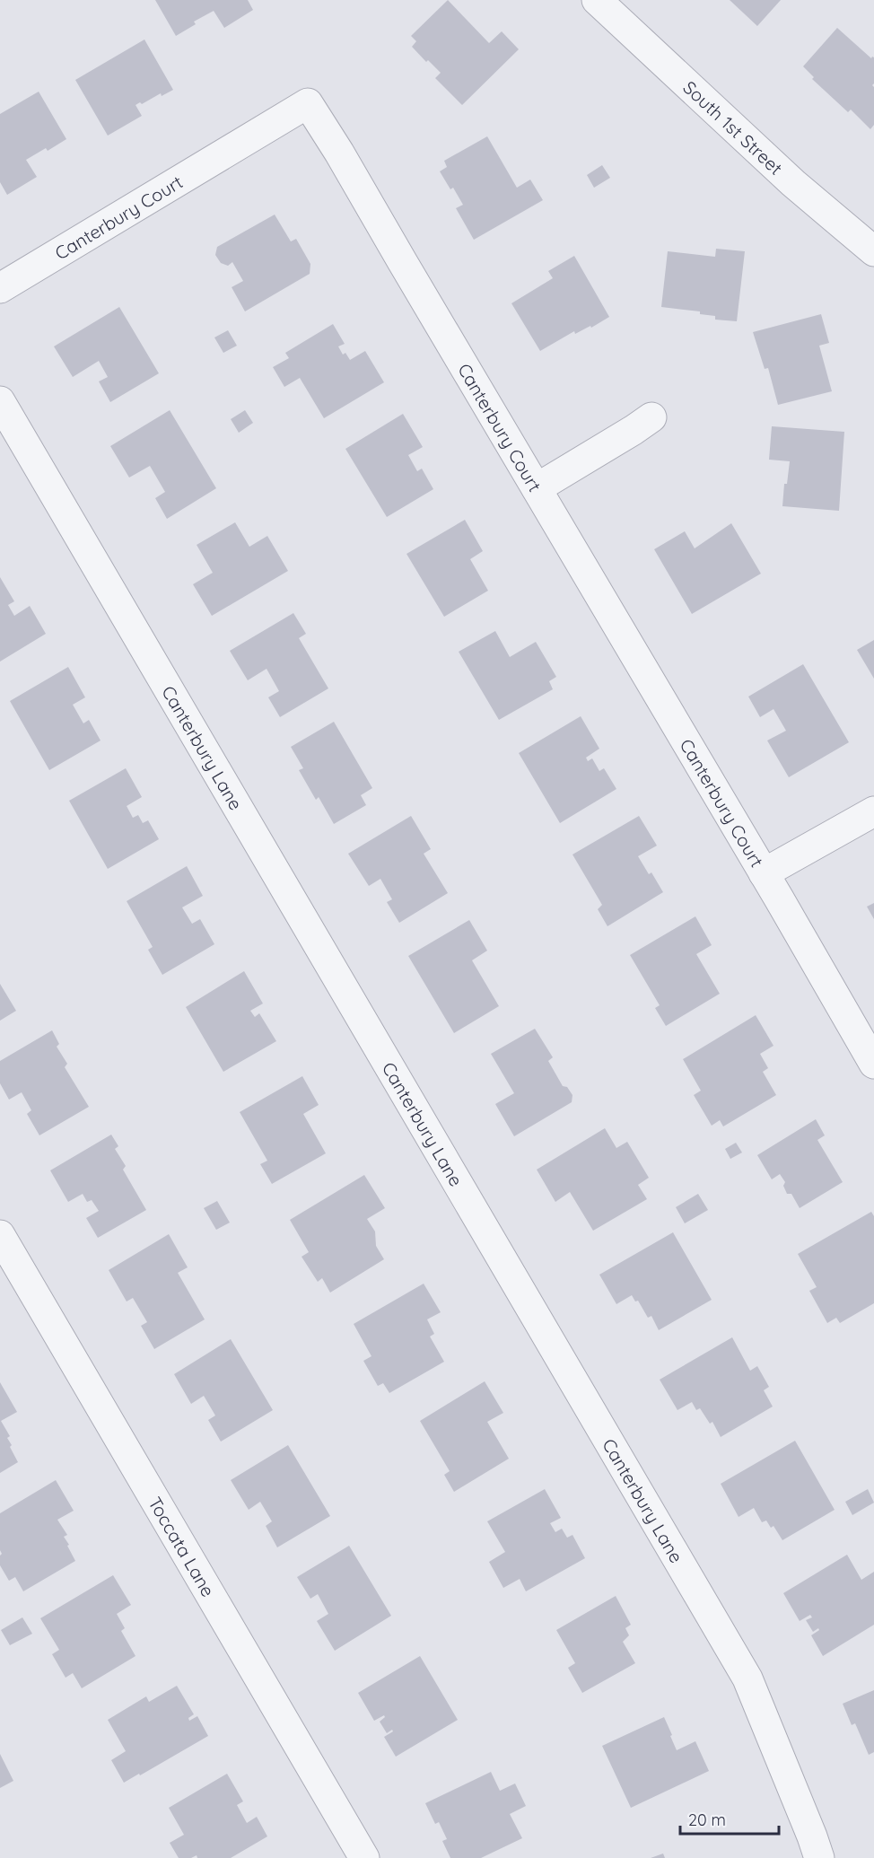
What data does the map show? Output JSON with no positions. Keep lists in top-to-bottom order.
{
  "streets": {
    "street": [
      "South 1st Street",
      "Canterbury Court",
      "Canterbury Lane",
      "Toccata Lane"
    ]
  },
  "scale_bar": "20 m"
}
